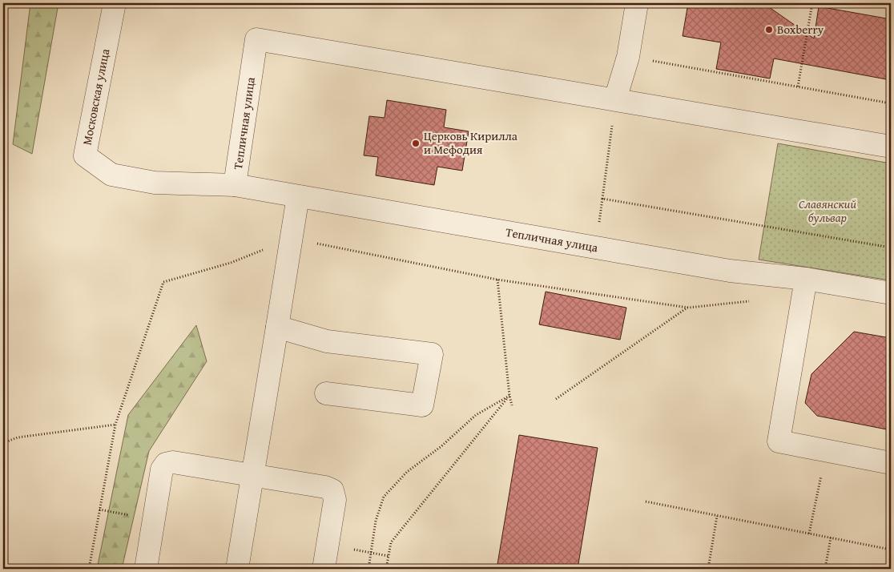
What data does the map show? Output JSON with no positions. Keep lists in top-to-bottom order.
{
  "streets": {
    "street": ["Московская улица", "Тепличная улица"]
  },
  "crossings": [
    ["Московская улица", "Тепличная улица"]
  ],
  "parks": ["Славянский бульвар"],
  "places": ["Boxberry", "Церковь Кирилла и Мефодия"]
}
